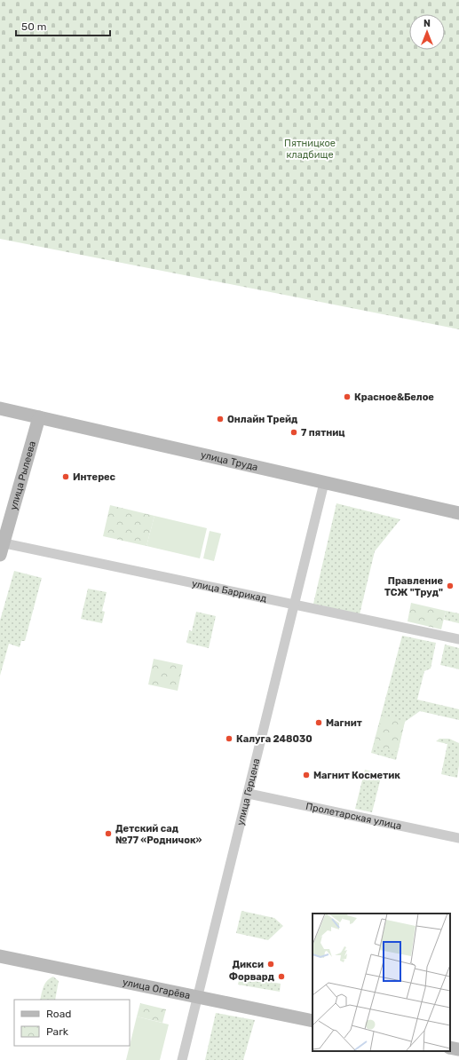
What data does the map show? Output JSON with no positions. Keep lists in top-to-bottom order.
{
  "streets": {
    "street": [
      "улица Труда",
      "улица Рылеева",
      "улица Баррикад",
      "улица Герцена",
      "Пролетарская улица",
      "улица Огарёва"
    ]
  },
  "crossings": [
    ["улица Труда", "улица Рылеева"],
    ["улица Труда", "улица Герцена"],
    ["улица Рылеева", "улица Баррикад"],
    ["улица Баррикад", "улица Герцена"],
    ["улица Герцена", "Пролетарская улица"],
    ["улица Герцена", "улица Огарёва"]
  ],
  "parks": ["Пятницкое кладбище"],
  "places": [
    "Красное&Белое",
    "Онлайн Трейд",
    "7 пятниц",
    "Интерес",
    "Правление ТСЖ \"Труд\"",
    "Магнит",
    "Калуга 248030",
    "Магнит Косметик",
    "Детский сад №77 «Родничок»",
    "Дикси",
    "Форвард"
  ],
  "legend": ["Road", "Park"],
  "scale_bar": "50 m",
  "north": "top"
}
